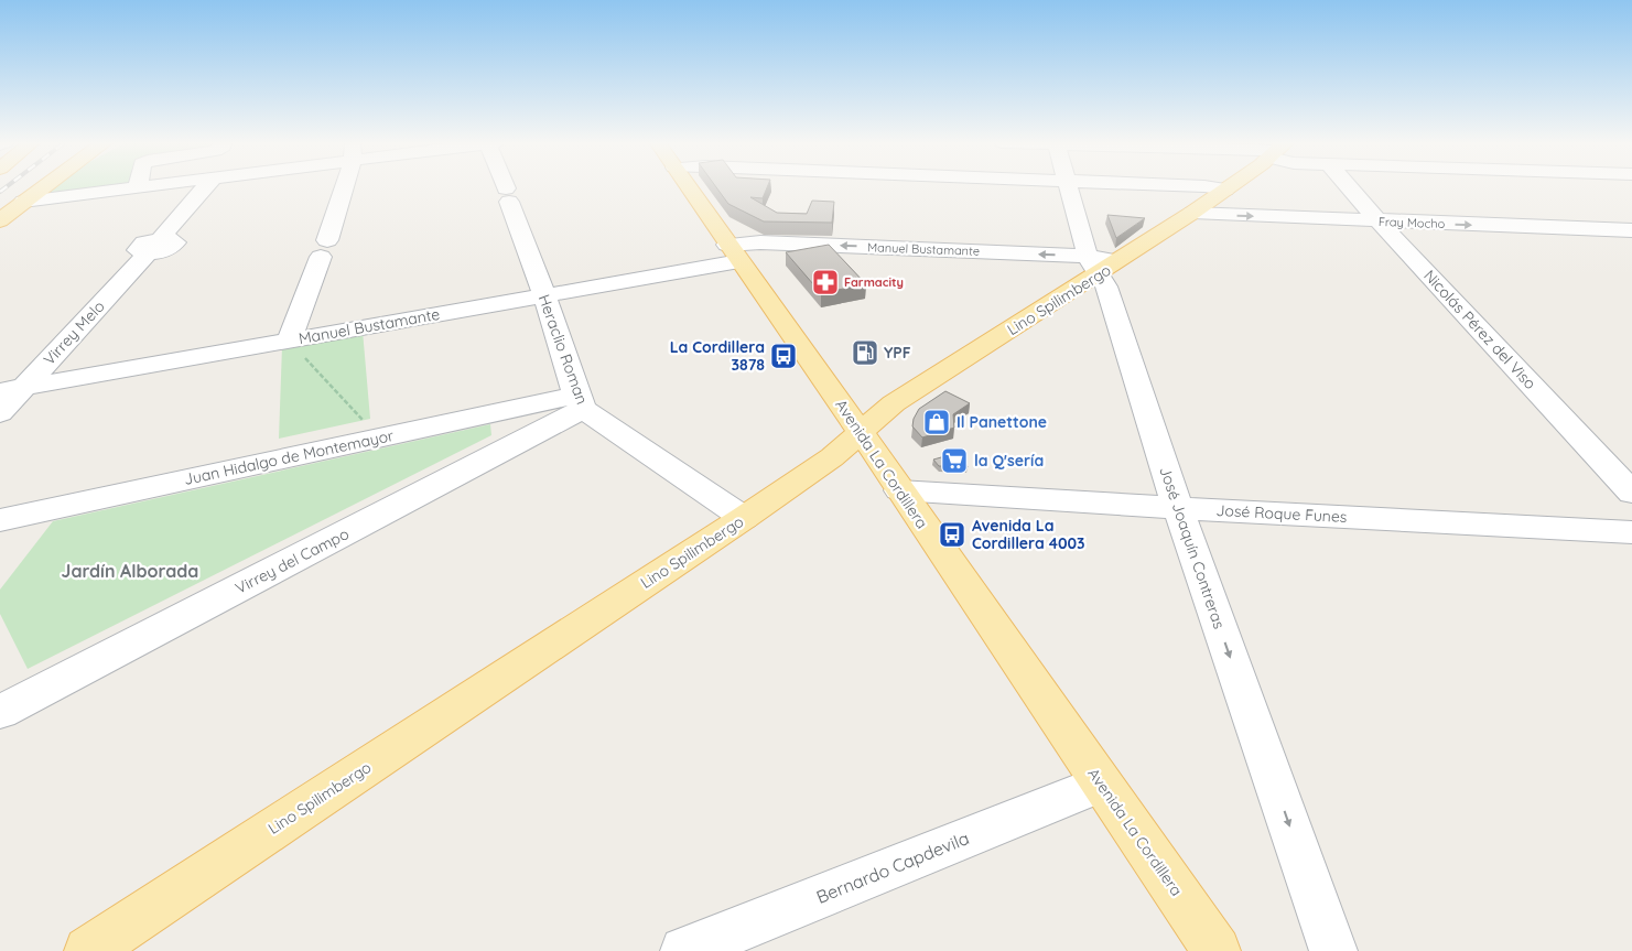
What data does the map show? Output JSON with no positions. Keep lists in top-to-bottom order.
{
  "streets": {
    "main road": ["Lino Spilimbergo", "Avenida La Cordillera"],
    "street": [
      "Fray Mocho",
      "Manuel Bustamante",
      "Nicolás Pérez del Viso",
      "Virrey Melo",
      "Heraclio Roman",
      "Juan Hidalgo de Montemayor",
      "José Roque Funes",
      "José Joaquín Contreras",
      "Virrey del Campo",
      "Bernardo Capdevila"
    ]
  },
  "crossings": [
    ["Fray Mocho", "Lino Spilimbergo"],
    ["Fray Mocho", "Nicolás Pérez del Viso"],
    ["Manuel Bustamante", "Lino Spilimbergo"],
    ["Manuel Bustamante", "Virrey Melo"],
    ["Manuel Bustamante", "Heraclio Roman"],
    ["Manuel Bustamante", "Avenida La Cordillera"],
    ["Manuel Bustamante", "José Joaquín Contreras"],
    ["Lino Spilimbergo", "Heraclio Roman"],
    ["Lino Spilimbergo", "Avenida La Cordillera"],
    ["Lino Spilimbergo", "José Joaquín Contreras"],
    ["Heraclio Roman", "Juan Hidalgo de Montemayor"],
    ["Heraclio Roman", "Virrey del Campo"],
    ["Juan Hidalgo de Montemayor", "Virrey del Campo"],
    ["Avenida La Cordillera", "José Roque Funes"],
    ["Avenida La Cordillera", "Bernardo Capdevila"],
    ["José Roque Funes", "José Joaquín Contreras"]
  ],
  "one_way": ["Fray Mocho", "José Joaquín Contreras"],
  "districts": ["Jardín Alborada"],
  "places": {
    "pharmacy": ["Farmacity"],
    "fuel station": ["YPF"],
    "bus stop": ["La Cordillera 3878", "Avenida La Cordillera 4003"],
    "shop": ["Il Panettone"],
    "supermarket": ["la Q'sería"]
  }
}
